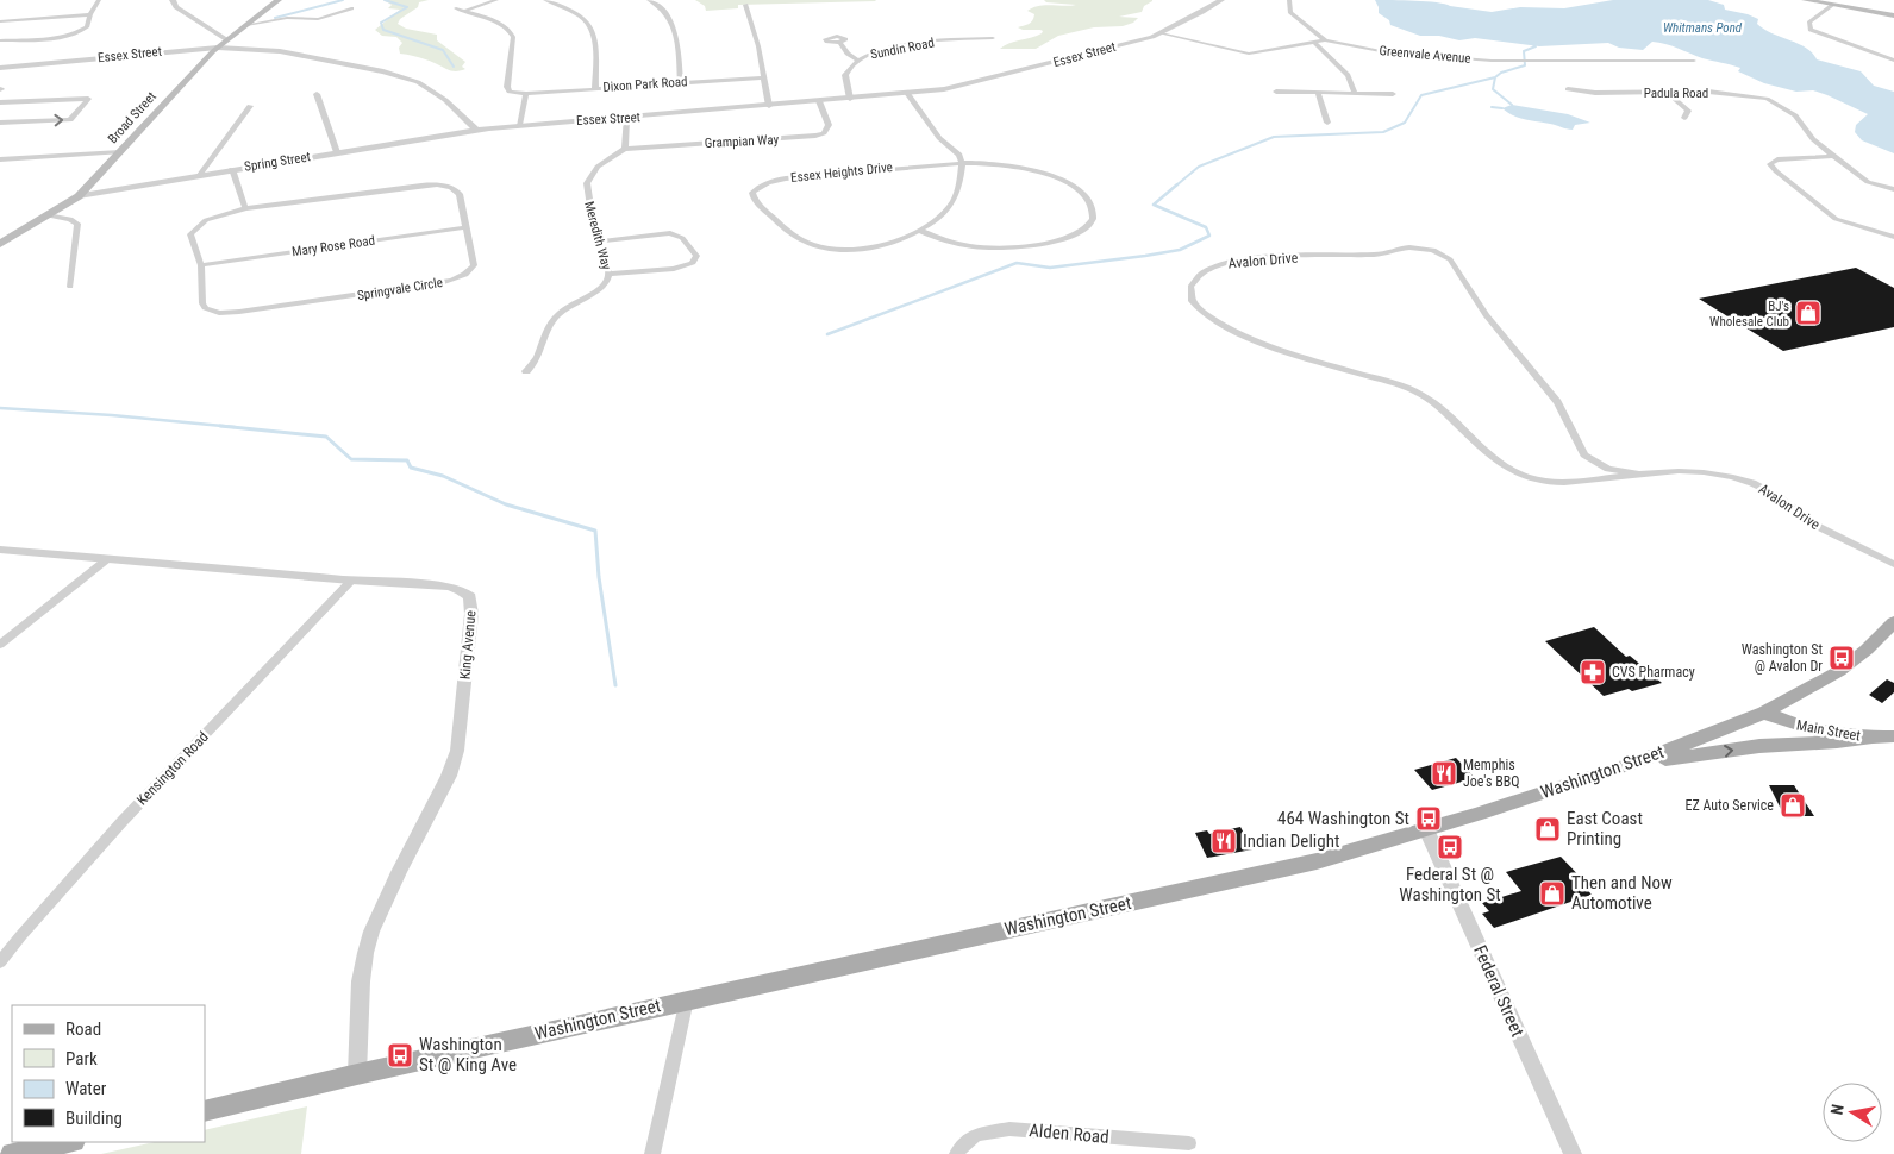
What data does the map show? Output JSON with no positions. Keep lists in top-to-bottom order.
{
  "streets": {
    "main road": ["Broad Street", "Main Street", "Washington Street"],
    "street": [
      "Sundin Road",
      "Essex Street",
      "Greenvale Avenue",
      "Dixon Park Road",
      "Padula Road",
      "Grampian Way",
      "Spring Street",
      "Essex Heights Drive",
      "Meredith Way",
      "Mary Rose Road",
      "Avalon Drive",
      "Springvale Circle",
      "King Avenue",
      "Kensington Road",
      "Federal Street",
      "Alden Road"
    ]
  },
  "crossings": [
    ["Sundin Road", "Essex Street"],
    ["Essex Street", "Broad Street"],
    ["Essex Street", "Grampian Way"],
    ["Essex Street", "Spring Street"],
    ["Broad Street", "Spring Street"],
    ["Grampian Way", "Meredith Way"],
    ["Mary Rose Road", "Springvale Circle"],
    ["King Avenue", "Kensington Road"],
    ["King Avenue", "Washington Street"],
    ["Main Street", "Washington Street"],
    ["Washington Street", "Federal Street"]
  ],
  "water": ["Whitmans Pond"],
  "places": {
    "shop": [
      "BJ's Wholesale Club",
      "EZ Auto Service",
      "East Coast Printing",
      "Then and Now Automotive"
    ],
    "bus stop": [
      "Washington St @ Avalon Dr",
      "464 Washington St",
      "Federal St @ Washington St",
      "Washington St @ King Ave"
    ],
    "pharmacy": ["CVS Pharmacy"],
    "restaurant": ["Memphis Joe's BBQ", "Indian Delight"]
  },
  "legend": [
    "Road",
    "Park",
    "Water",
    "Building"
  ],
  "north": "left"
}
